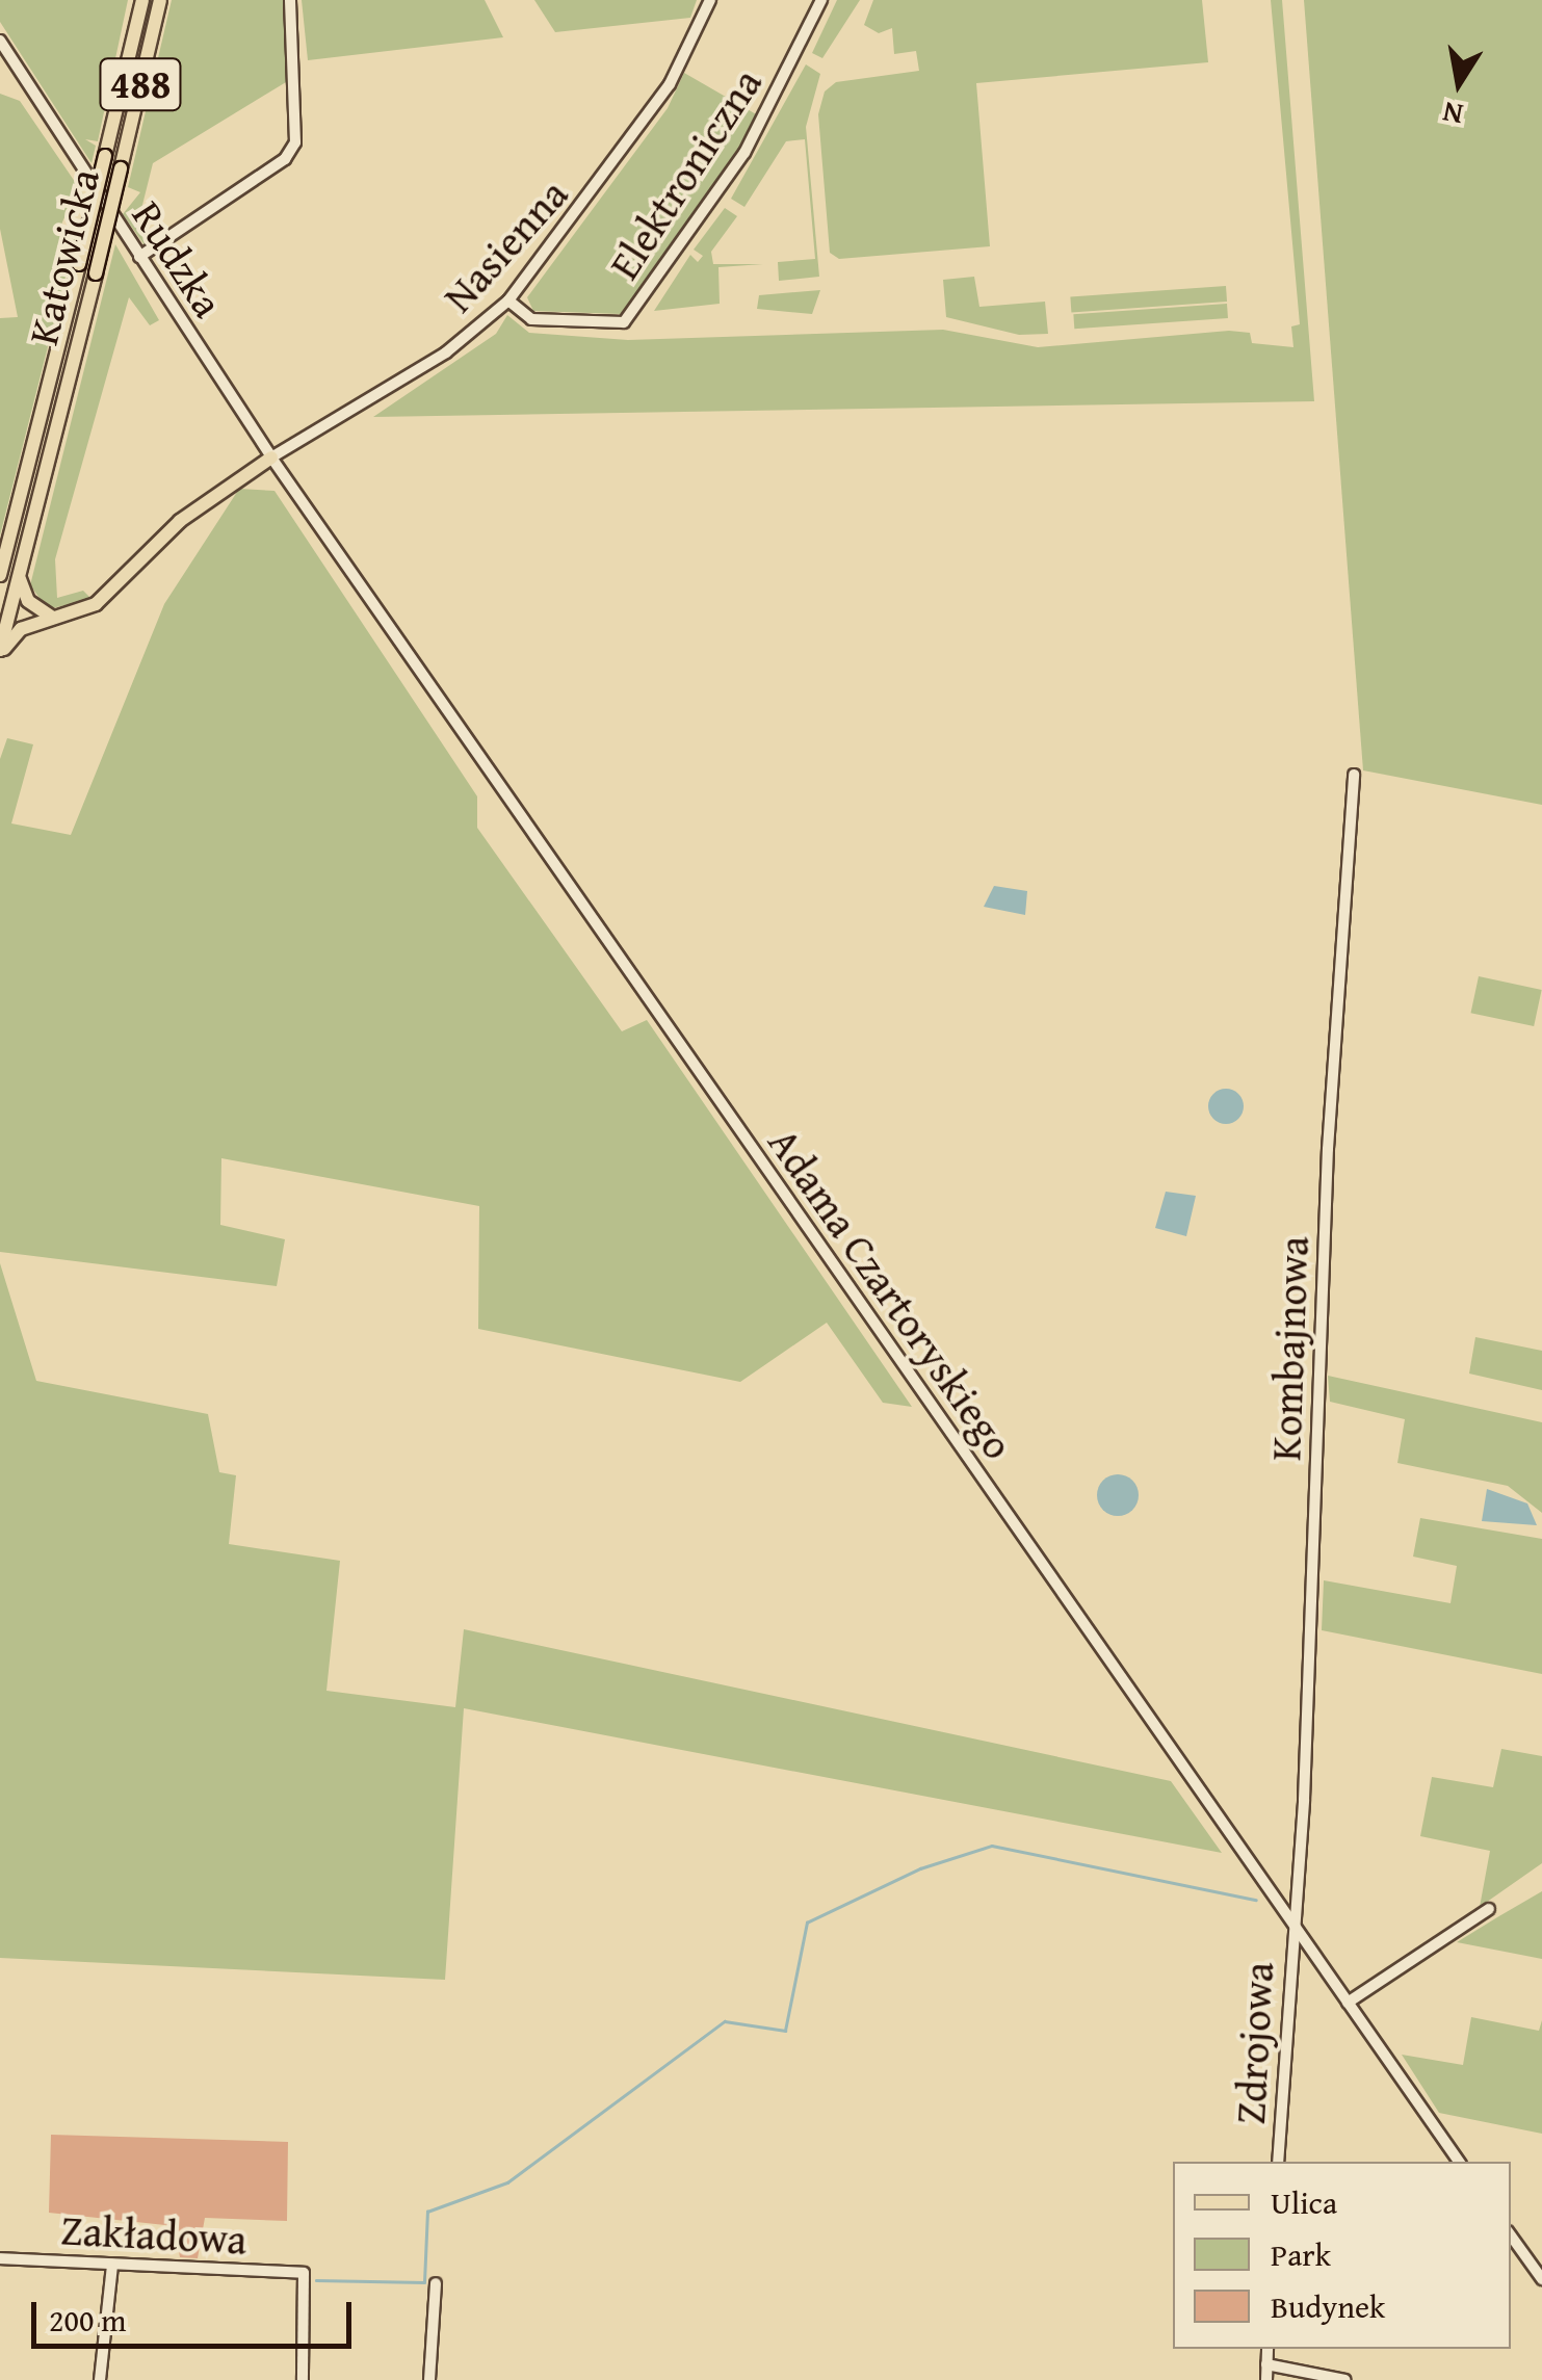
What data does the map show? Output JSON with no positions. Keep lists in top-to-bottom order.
{
  "streets": {
    "main road": ["488", "Katowicka"],
    "street": [
      "Elektroniczna",
      "Nasienna",
      "Rudzka",
      "Adama Czartoryskiego",
      "Kombajnowa",
      "Zdrojowa",
      "Zakładowa"
    ]
  },
  "crossings": [
    ["Elektroniczna", "Nasienna"],
    ["Nasienna", "Rudzka"],
    ["Nasienna", "Adama Czartoryskiego"],
    ["Rudzka", "Adama Czartoryskiego"],
    ["Adama Czartoryskiego", "Kombajnowa"],
    ["Adama Czartoryskiego", "Zdrojowa"],
    ["Kombajnowa", "Zdrojowa"]
  ],
  "legend": ["Ulica", "Park", "Budynek"],
  "scale_bar": "200 m",
  "north": "bottom"
}
